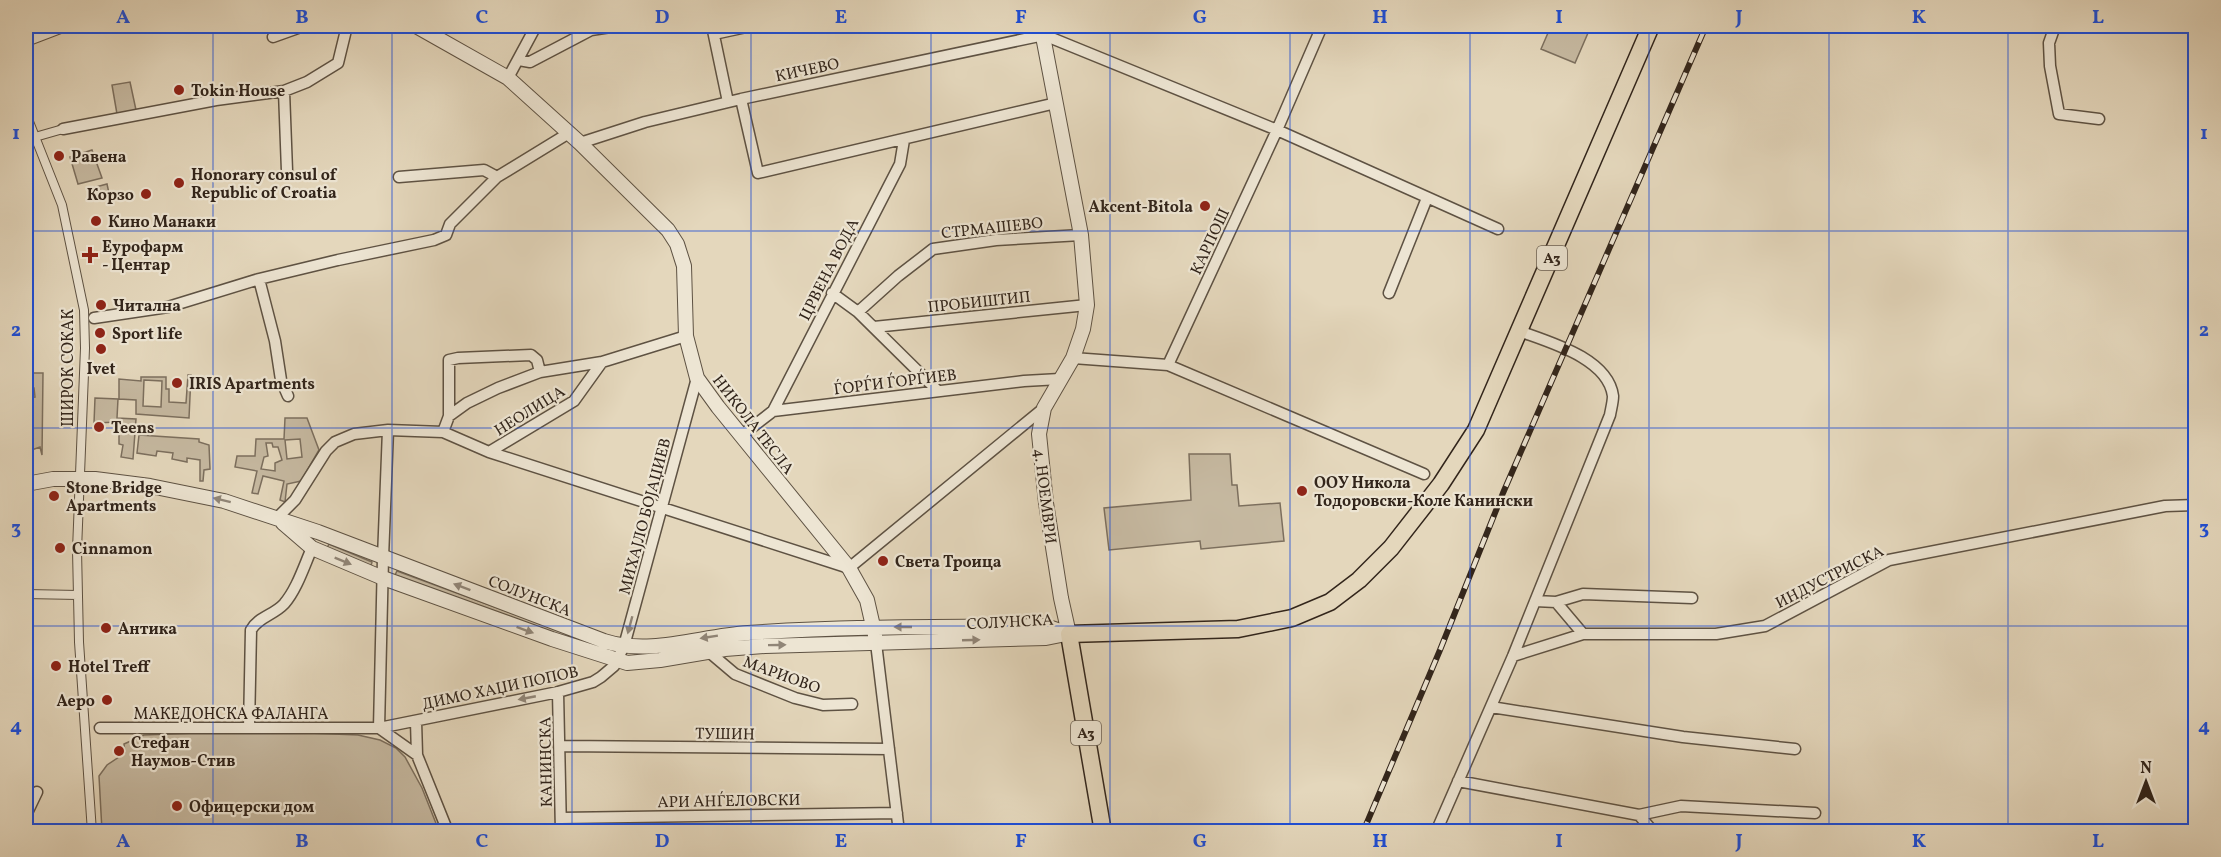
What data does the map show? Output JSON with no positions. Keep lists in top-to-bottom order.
{
  "streets": {
    "main road": ["A3", "4. НОЕМВРИ"],
    "street": [
      "КИЧЕВО",
      "СТРМАШЕВО",
      "КАРПОШ",
      "ЦРВЕНА ВОДА",
      "ПРОБИШТИП",
      "ШИРОК СОКАК",
      "ЃОРЃИ ЃОРЃИЕВ",
      "НЕОЛИЦА",
      "НИКОЛА ТЕСЛА",
      "МИХАЈЛО БОЈАЏИЕВ",
      "ИНДУСТРИСКА",
      "СОЛУНСКА",
      "МАРИОВО",
      "ДИМО ХАЏИ ПОПОВ",
      "МАКЕДОНСКА ФАЛАНГА",
      "ТУШИН",
      "КАНИНСКА",
      "АРИ АНЃЕЛОВСКИ"
    ]
  },
  "crossings": [
    ["КИЧЕВО", "НИКОЛА ТЕСЛА"],
    ["КИЧЕВО", "4. НОЕМВРИ"],
    ["СТРМАШЕВО", "4. НОЕМВРИ"],
    ["A3", "4. НОЕМВРИ"],
    ["A3", "СОЛУНСКА"],
    ["ЦРВЕНА ВОДА", "ЃОРЃИ ЃОРЃИЕВ"],
    ["ПРОБИШТИП", "4. НОЕМВРИ"],
    ["ШИРОК СОКАК", "СОЛУНСКА"],
    ["ШИРОК СОКАК", "МАКЕДОНСКА ФАЛАНГА"],
    ["ЃОРЃИ ЃОРЃИЕВ", "4. НОЕМВРИ"],
    ["НИКОЛА ТЕСЛА", "МИХАЈЛО БОЈАЏИЕВ"],
    ["НИКОЛА ТЕСЛА", "СОЛУНСКА"],
    ["НИКОЛА ТЕСЛА", "ТУШИН"],
    ["НИКОЛА ТЕСЛА", "АРИ АНЃЕЛОВСКИ"],
    ["4. НОЕМВРИ", "СОЛУНСКА"],
    ["МИХАЈЛО БОЈАЏИЕВ", "СОЛУНСКА"],
    ["МИХАЈЛО БОЈАЏИЕВ", "ДИМО ХАЏИ ПОПОВ"],
    ["СОЛУНСКА", "МАРИОВО"],
    ["СОЛУНСКА", "ДИМО ХАЏИ ПОПОВ"],
    ["ДИМО ХАЏИ ПОПОВ", "МАКЕДОНСКА ФАЛАНГА"],
    ["ДИМО ХАЏИ ПОПОВ", "КАНИНСКА"],
    ["ТУШИН", "КАНИНСКА"],
    ["КАНИНСКА", "АРИ АНЃЕЛОВСКИ"]
  ],
  "one_way": ["МИХАЈЛО БОЈАЏИЕВ", "ДИМО ХАЏИ ПОПОВ"],
  "places": {
    "other": [
      "Tokin House",
      "Равена",
      "Honorary consul of Republic of Croatia",
      "Корзо",
      "Akcent-Bitola",
      "Кино Манаки",
      "Читална",
      "Sport life",
      "Ivet",
      "IRIS Apartments",
      "Teens",
      "ООУ Никола Тодоровски-Коле Канински",
      "Stone Bridge Apartments",
      "Cinnamon",
      "Света Троица",
      "Антика",
      "Hotel Treff",
      "Аеро",
      "Стефан Наумов-Стив",
      "Офицерски дом"
    ],
    "health": ["Еурофарм - Центар"]
  },
  "north": "top",
  "grid": {
    "columns": [
      "A",
      "B",
      "C",
      "D",
      "E",
      "F",
      "G",
      "H",
      "I",
      "J",
      "K",
      "L"
    ],
    "rows": [
      "1",
      "2",
      "3",
      "4"
    ]
  }
}
